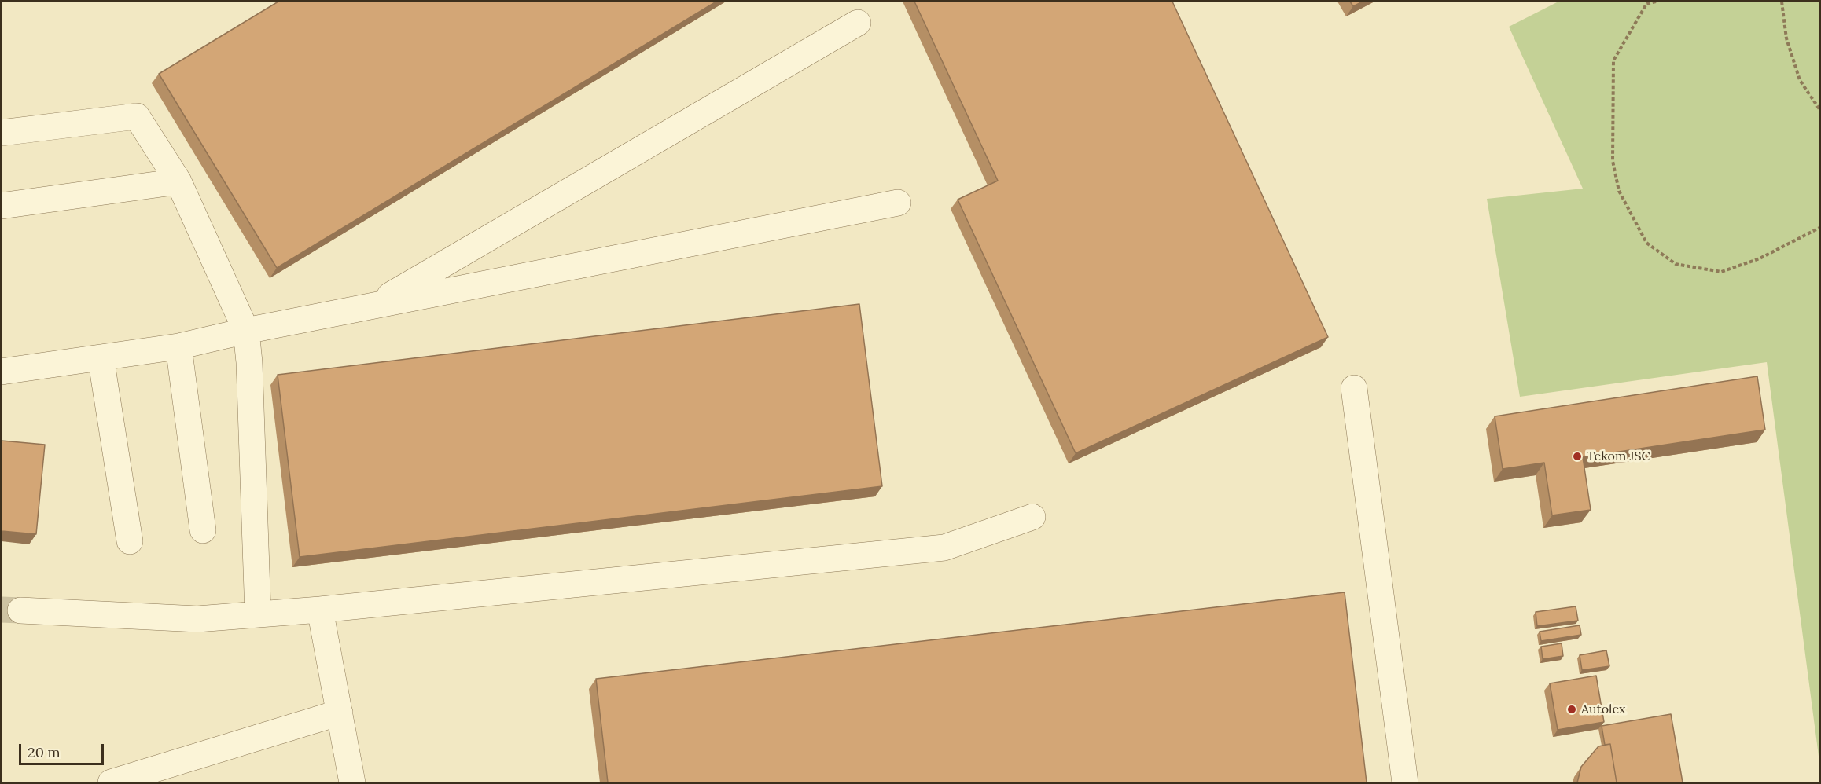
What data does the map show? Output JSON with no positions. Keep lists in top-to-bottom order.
{
  "places": ["Tekom JSC", "Autolex"],
  "scale_bar": "20 m"
}
